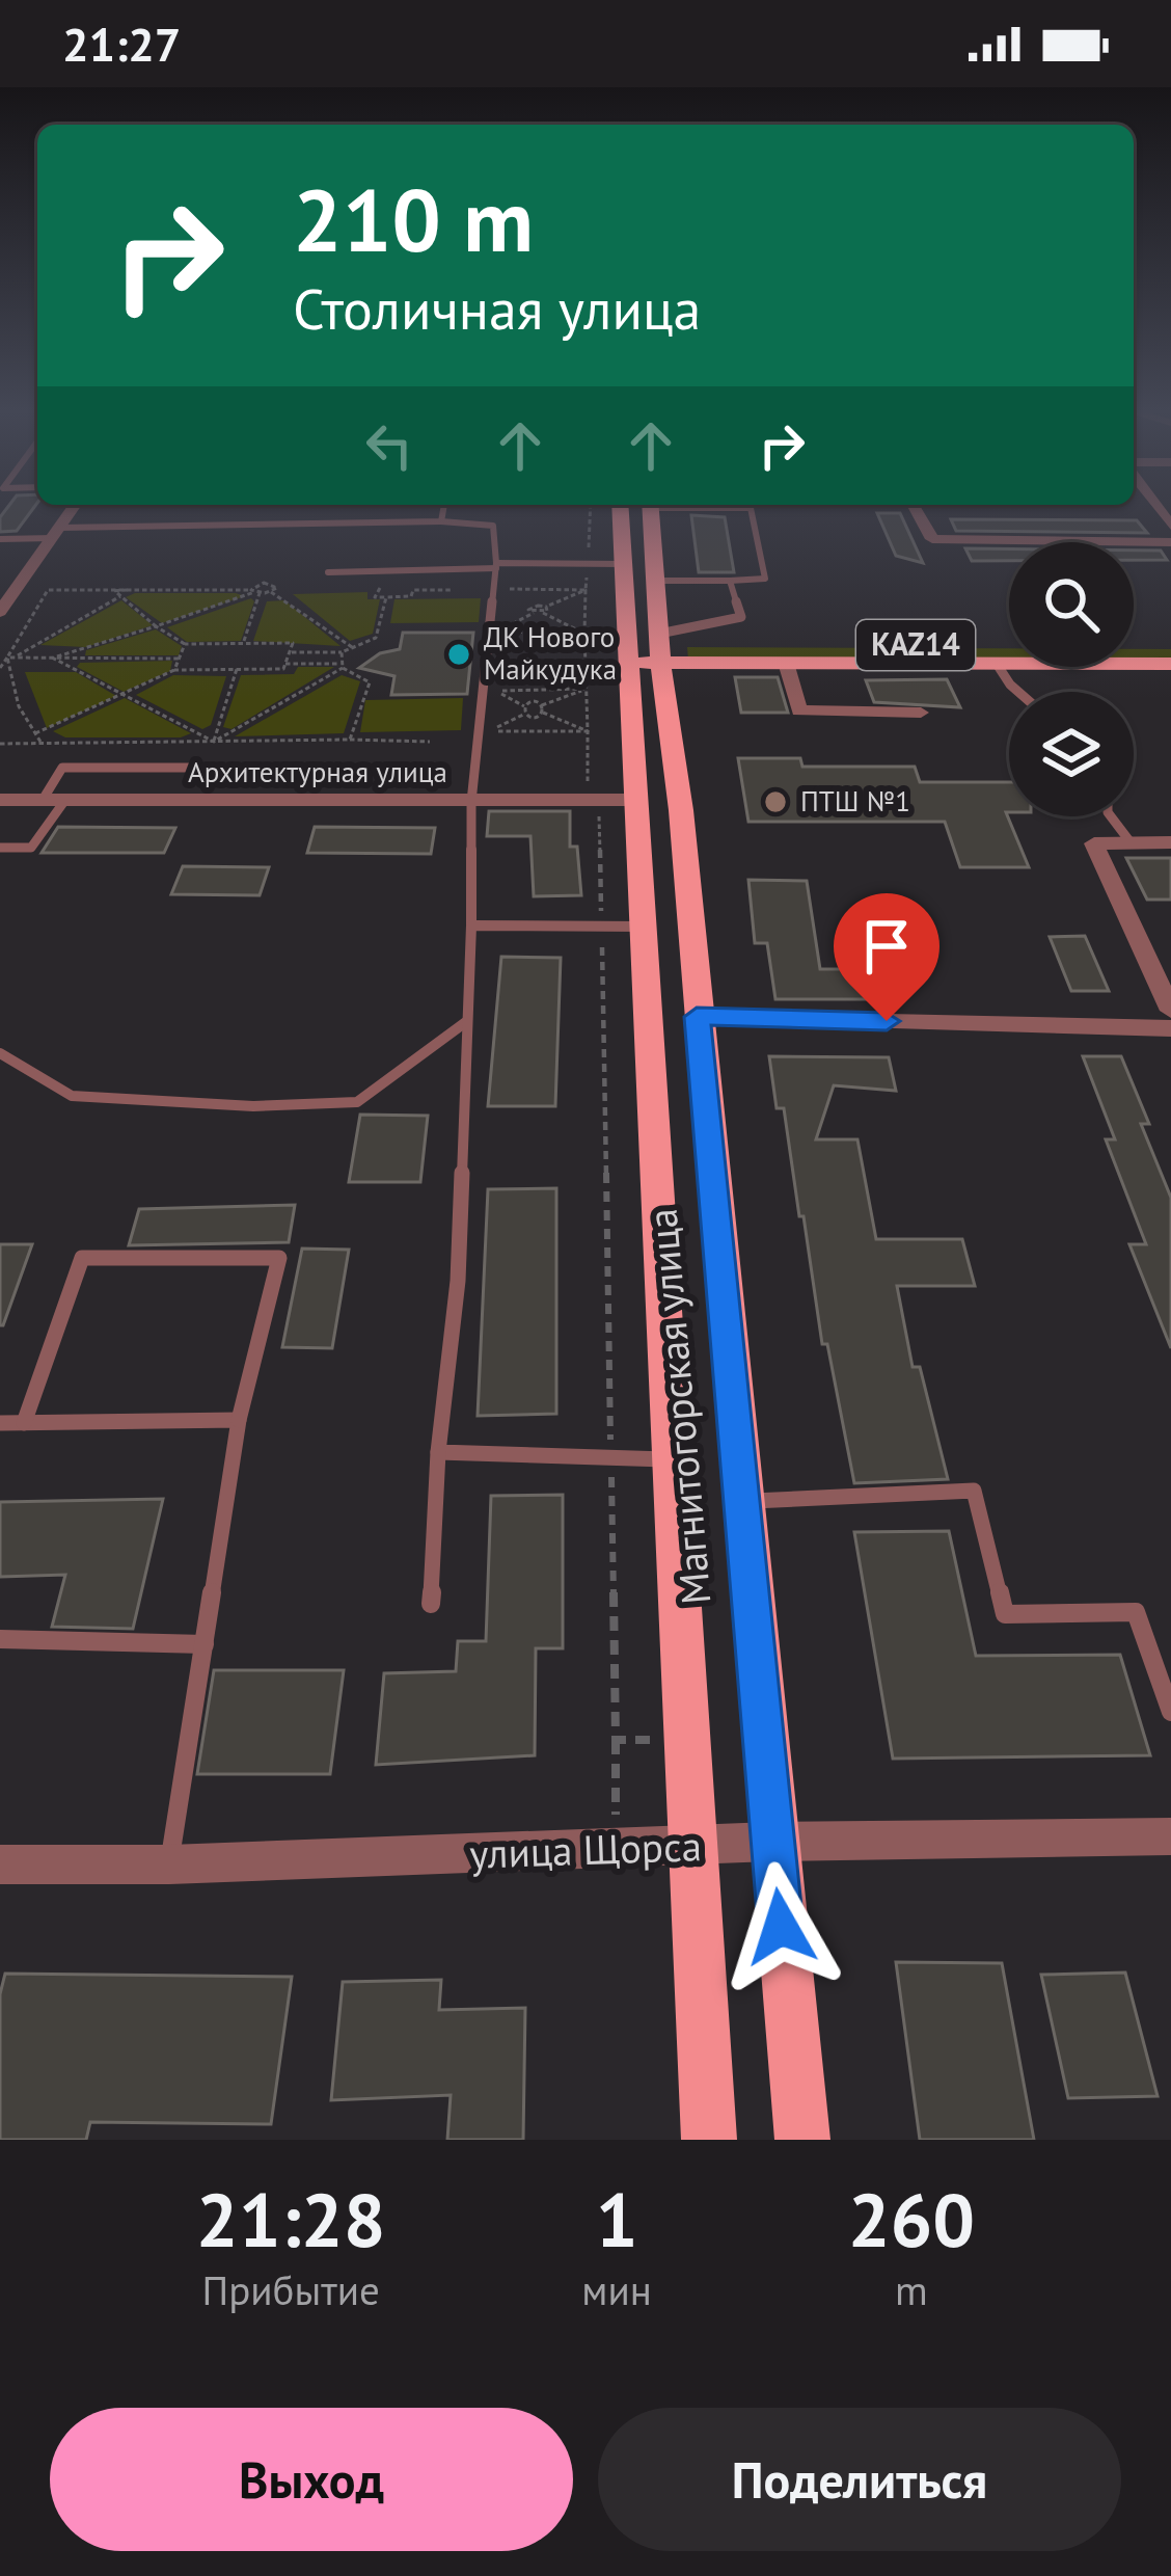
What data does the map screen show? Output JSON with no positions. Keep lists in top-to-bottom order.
{
  "streets": {
    "main road": ["KAZ14", "Магнитогорская улица"],
    "street": ["Архитектурная улица", "улица Щорса"]
  },
  "crossings": [
    ["KAZ14", "Магнитогорская улица"],
    ["Архитектурная улица", "Магнитогорская улица"],
    ["Магнитогорская улица", "улица Щорса"]
  ],
  "places": ["ДК Нового Майкудука", "ПТШ №1"],
  "page": {
    "status": "21:27",
    "turn": ["210 m", "Столичная улица"],
    "eta": [
      "21:28",
      "Прибытие",
      "1",
      "мин",
      "260",
      "m"
    ],
    "buttons": ["Выход", "Поделиться"]
  }
}
